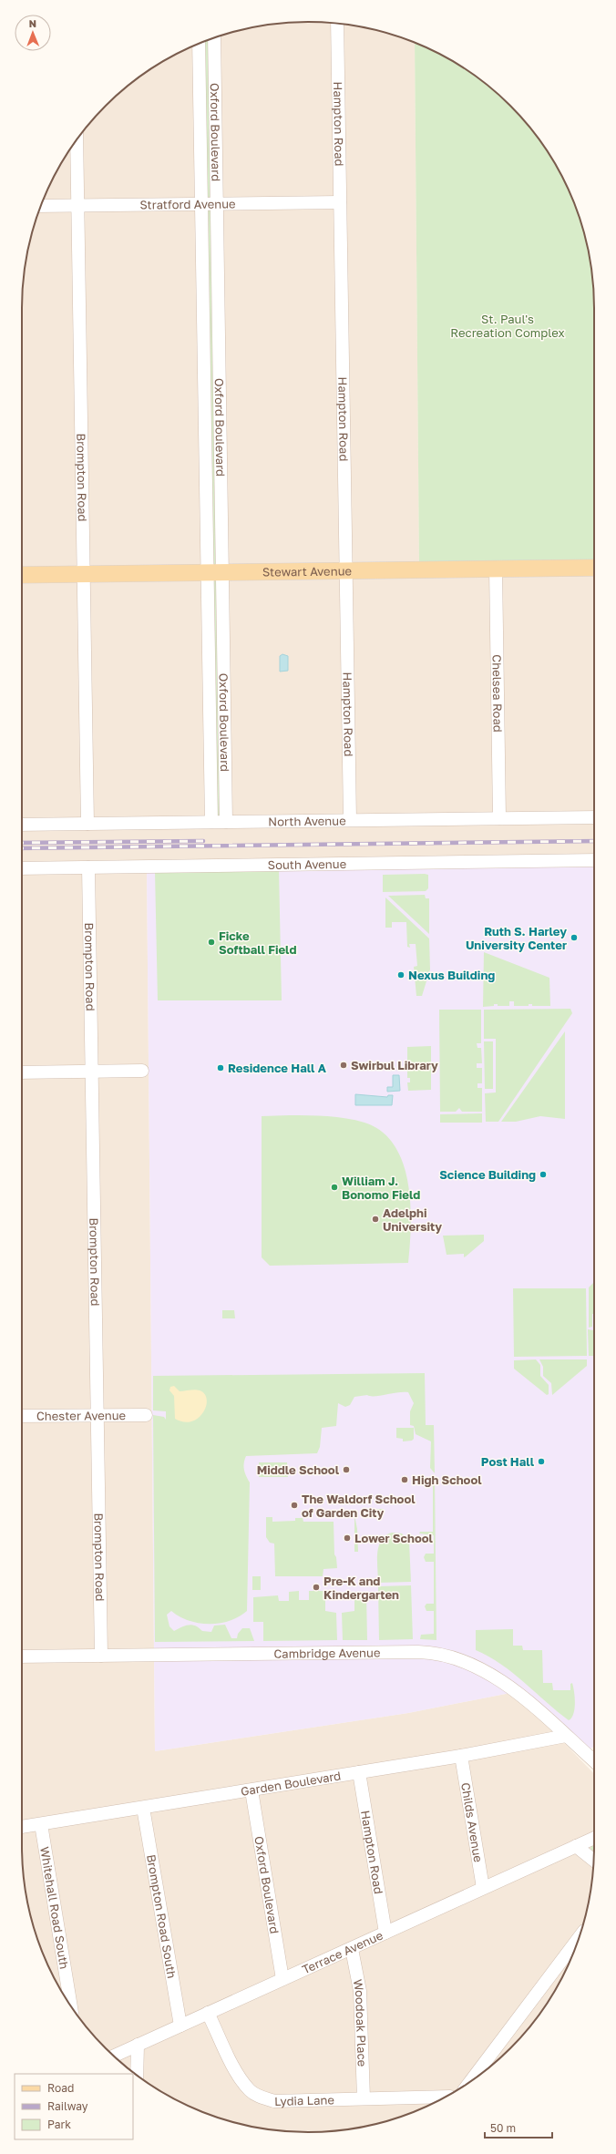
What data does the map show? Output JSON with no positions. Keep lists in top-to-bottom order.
{
  "streets": {
    "main road": ["Stewart Avenue"],
    "street": [
      "Hampton Road",
      "Oxford Boulevard",
      "Stratford Avenue",
      "Brompton Road",
      "Chelsea Road",
      "North Avenue",
      "South Avenue",
      "Chester Avenue",
      "Cambridge Avenue",
      "Garden Boulevard",
      "Childs Avenue",
      "Whitehall Road South",
      "Brompton Road South",
      "Terrace Avenue",
      "Woodoak Place",
      "Lydia Lane"
    ]
  },
  "crossings": [
    ["Hampton Road", "Stratford Avenue"],
    ["Hampton Road", "Stewart Avenue"],
    ["Hampton Road", "North Avenue"],
    ["Hampton Road", "Garden Boulevard"],
    ["Hampton Road", "Terrace Avenue"],
    ["Oxford Boulevard", "Stratford Avenue"],
    ["Oxford Boulevard", "Stewart Avenue"],
    ["Oxford Boulevard", "North Avenue"],
    ["Oxford Boulevard", "Garden Boulevard"],
    ["Oxford Boulevard", "Terrace Avenue"],
    ["Stratford Avenue", "Brompton Road"],
    ["Brompton Road", "Stewart Avenue"],
    ["Brompton Road", "North Avenue"],
    ["Brompton Road", "South Avenue"],
    ["Brompton Road", "Chester Avenue"],
    ["Brompton Road", "Cambridge Avenue"],
    ["Stewart Avenue", "Chelsea Road"],
    ["Chelsea Road", "North Avenue"],
    ["Cambridge Avenue", "Garden Boulevard"],
    ["Garden Boulevard", "Childs Avenue"],
    ["Garden Boulevard", "Whitehall Road South"],
    ["Garden Boulevard", "Brompton Road South"],
    ["Childs Avenue", "Terrace Avenue"],
    ["Brompton Road South", "Terrace Avenue"],
    ["Terrace Avenue", "Woodoak Place"],
    ["Terrace Avenue", "Lydia Lane"],
    ["Woodoak Place", "Lydia Lane"]
  ],
  "parks": ["St. Paul's Recreation Complex"],
  "places": [
    "Ruth S. Harley University Center",
    "Ficke Softball Field",
    "Nexus Building",
    "Swirbul Library",
    "Residence Hall A",
    "Science Building",
    "William J. Bonomo Field",
    "Adelphi University",
    "Post Hall",
    "Middle School",
    "High School",
    "The Waldorf School of Garden City",
    "Lower School",
    "Pre-K and Kindergarten"
  ],
  "legend": ["Road", "Railway", "Park"],
  "scale_bar": "50 m",
  "north": "top"
}
